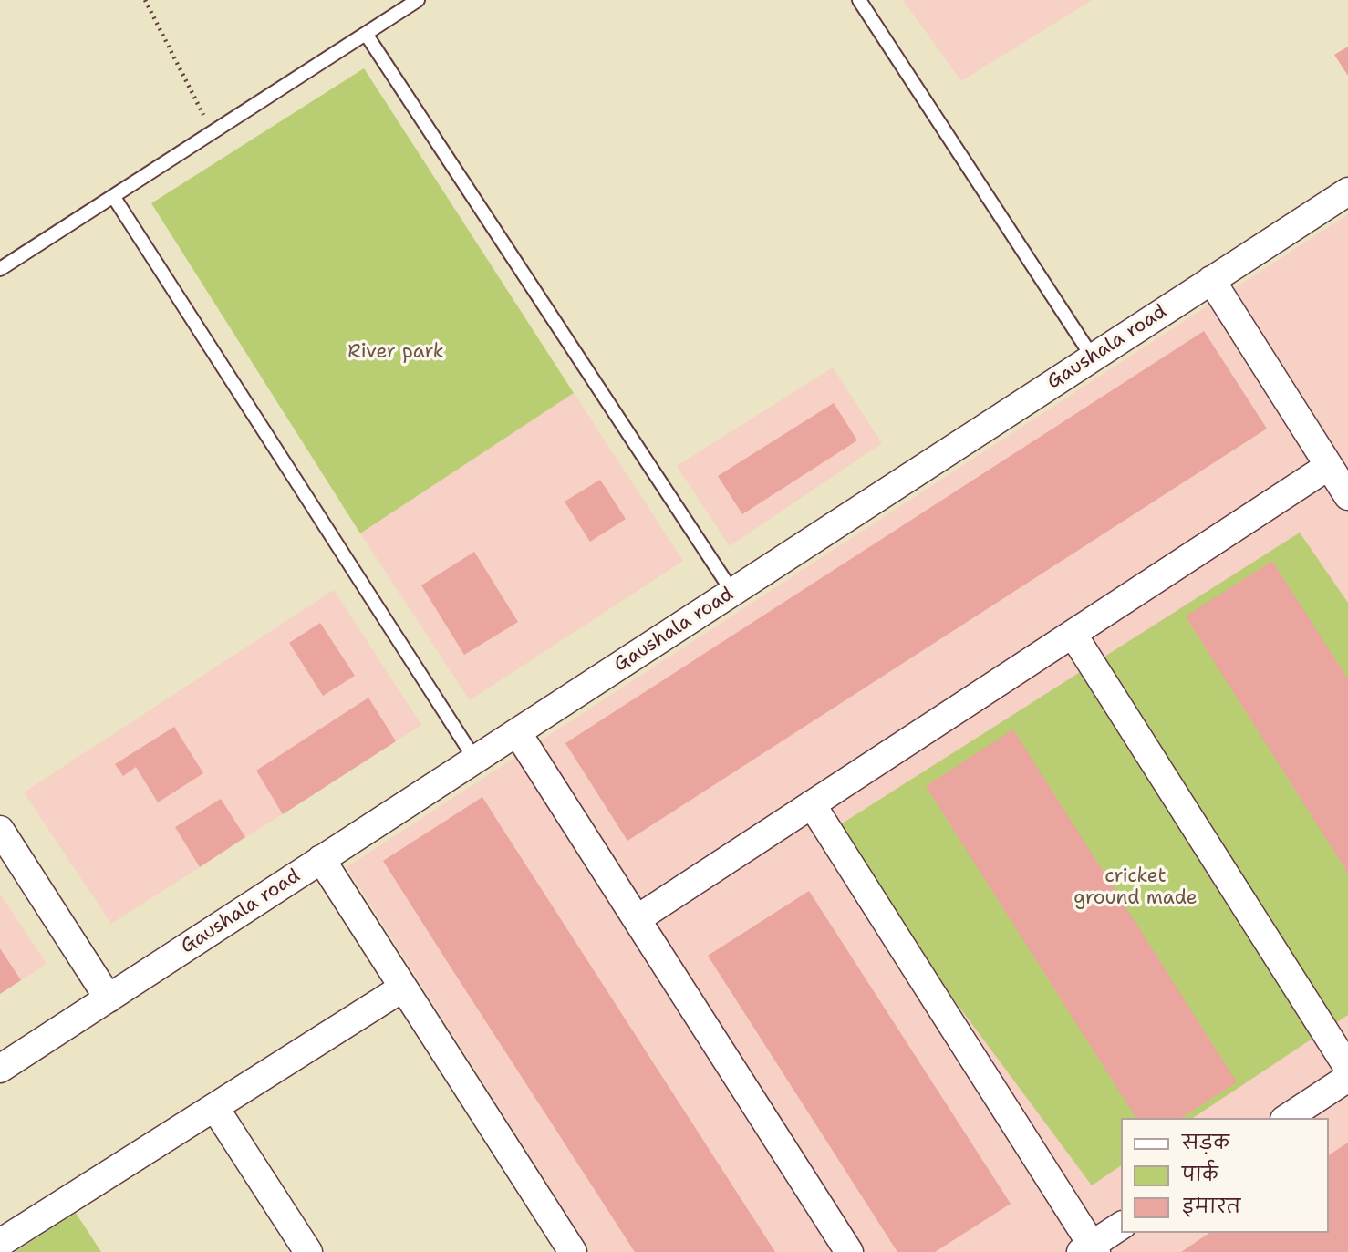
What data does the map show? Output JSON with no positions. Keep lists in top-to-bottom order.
{
  "streets": {
    "street": ["Gaushala road"]
  },
  "parks": ["River park", "cricket ground made"],
  "legend": ["सड़क", "पार्क", "इमारत"]
}
